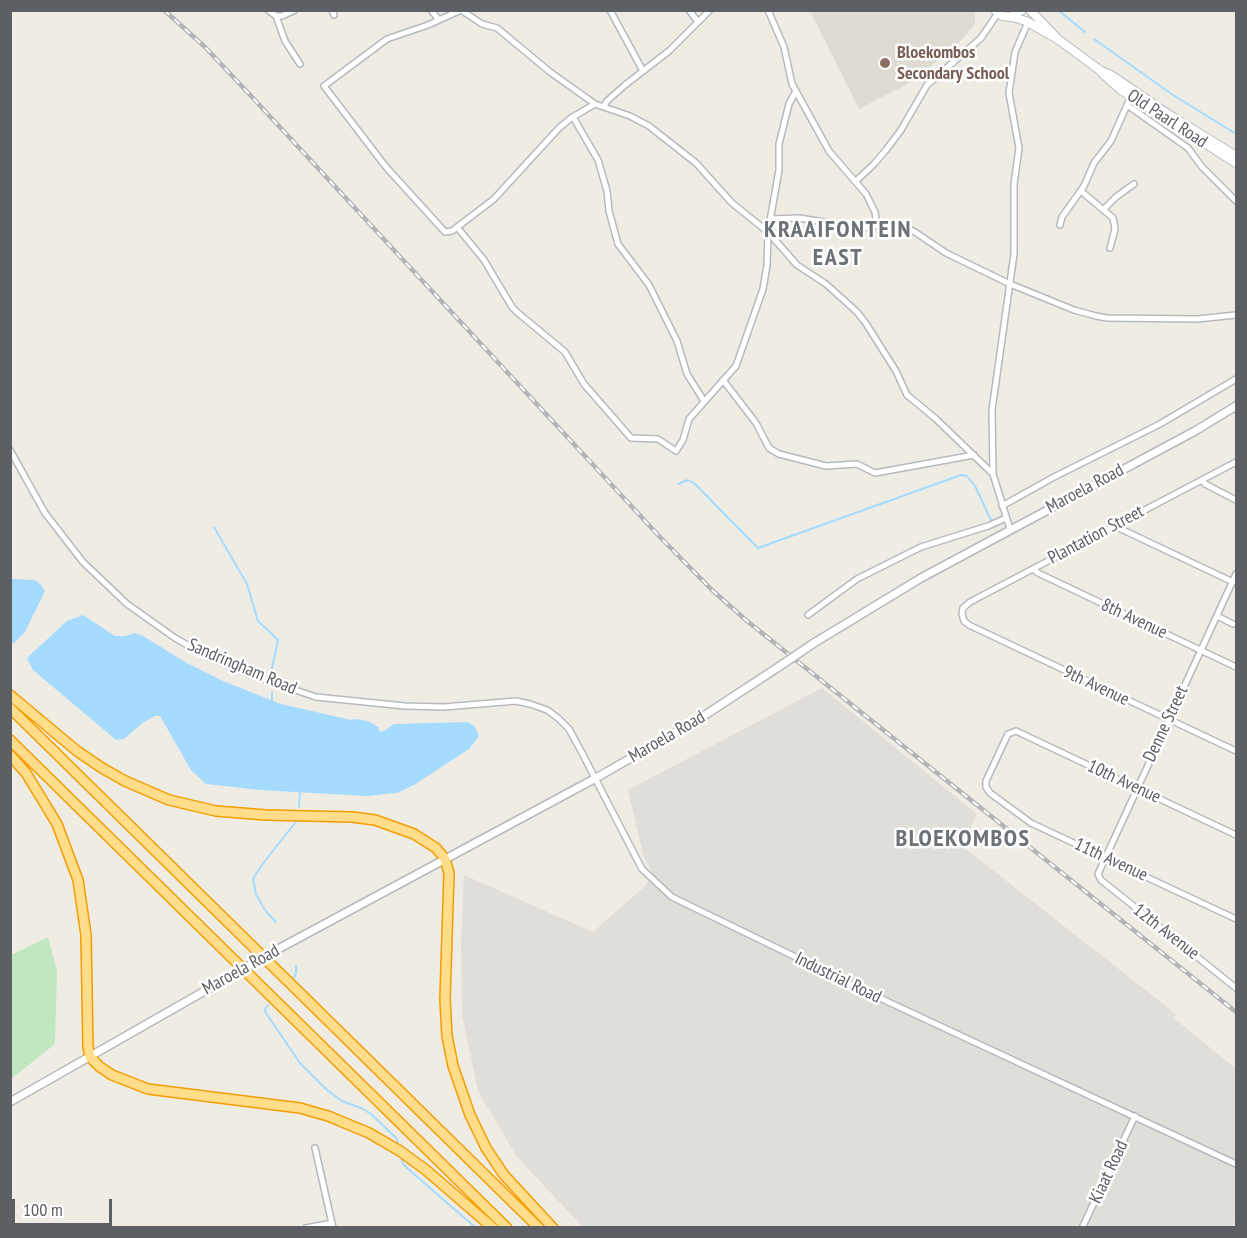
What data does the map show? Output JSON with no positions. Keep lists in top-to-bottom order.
{
  "streets": {
    "main road": ["Old Paarl Road"],
    "street": [
      "Maroela Road",
      "Plantation Street",
      "8th Avenue",
      "Sandringham Road",
      "9th Avenue",
      "Denne Street",
      "10th Avenue",
      "11th Avenue",
      "12th Avenue",
      "Industrial Road",
      "Kiaat Road"
    ]
  },
  "crossings": [
    ["Maroela Road", "Sandringham Road"],
    ["Maroela Road", "Industrial Road"],
    ["Plantation Street", "8th Avenue"],
    ["Plantation Street", "9th Avenue"],
    ["8th Avenue", "Denne Street"],
    ["Sandringham Road", "Industrial Road"],
    ["9th Avenue", "Denne Street"],
    ["Denne Street", "10th Avenue"],
    ["Denne Street", "11th Avenue"],
    ["Denne Street", "12th Avenue"],
    ["10th Avenue", "11th Avenue"],
    ["Industrial Road", "Kiaat Road"]
  ],
  "districts": ["KRAAIFONTEIN EAST", "BLOEKOMBOS"],
  "places": ["Bloekombos Secondary School"],
  "scale_bar": "100 m"
}
